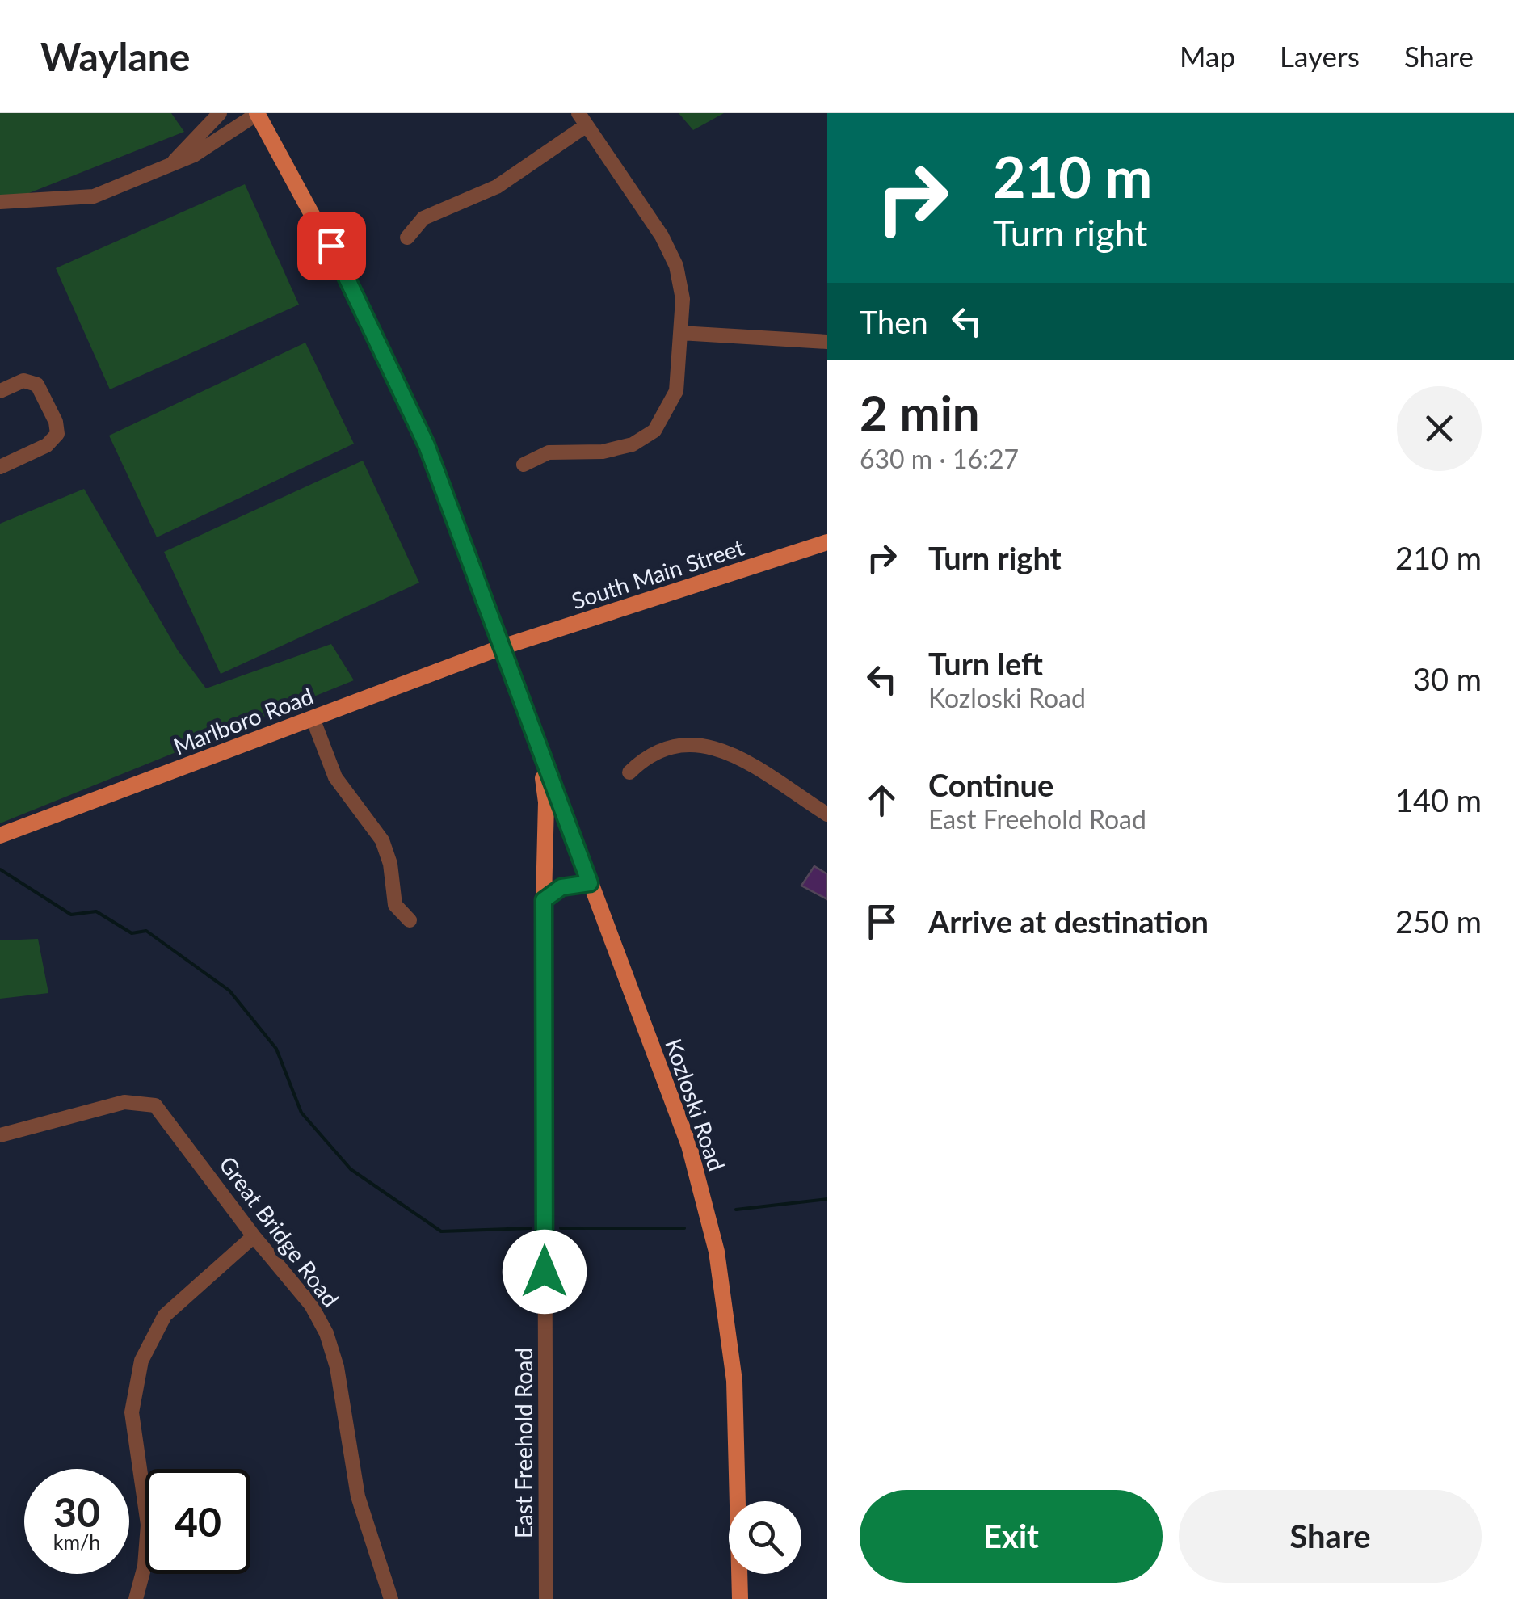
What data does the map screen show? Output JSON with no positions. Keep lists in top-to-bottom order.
{
  "streets": {
    "main road": ["South Main Street", "Marlboro Road", "Kozloski Road"],
    "street": ["Great Bridge Road", "East Freehold Road"]
  },
  "crossings": [
    ["South Main Street", "Marlboro Road"],
    ["South Main Street", "Kozloski Road"],
    ["Marlboro Road", "Kozloski Road"]
  ],
  "page": {
    "header": "Waylane",
    "nav": ["Map", "Layers", "Share"],
    "turn": ["210 m", "Turn right"],
    "then": "Then",
    "heading": ["2 min", "630 m · 16:27"],
    "list": [
      {
        "name": "Turn right",
        "value": "210 m"
      },
      {
        "name": "Turn left",
        "note": "Kozloski Road",
        "value": "30 m"
      },
      {
        "name": "Continue",
        "note": "East Freehold Road",
        "value": "140 m"
      },
      {
        "name": "Arrive at destination",
        "value": "250 m"
      }
    ],
    "speed": "30 km/h",
    "limit": "40",
    "buttons": ["Exit", "Share"]
  }
}
